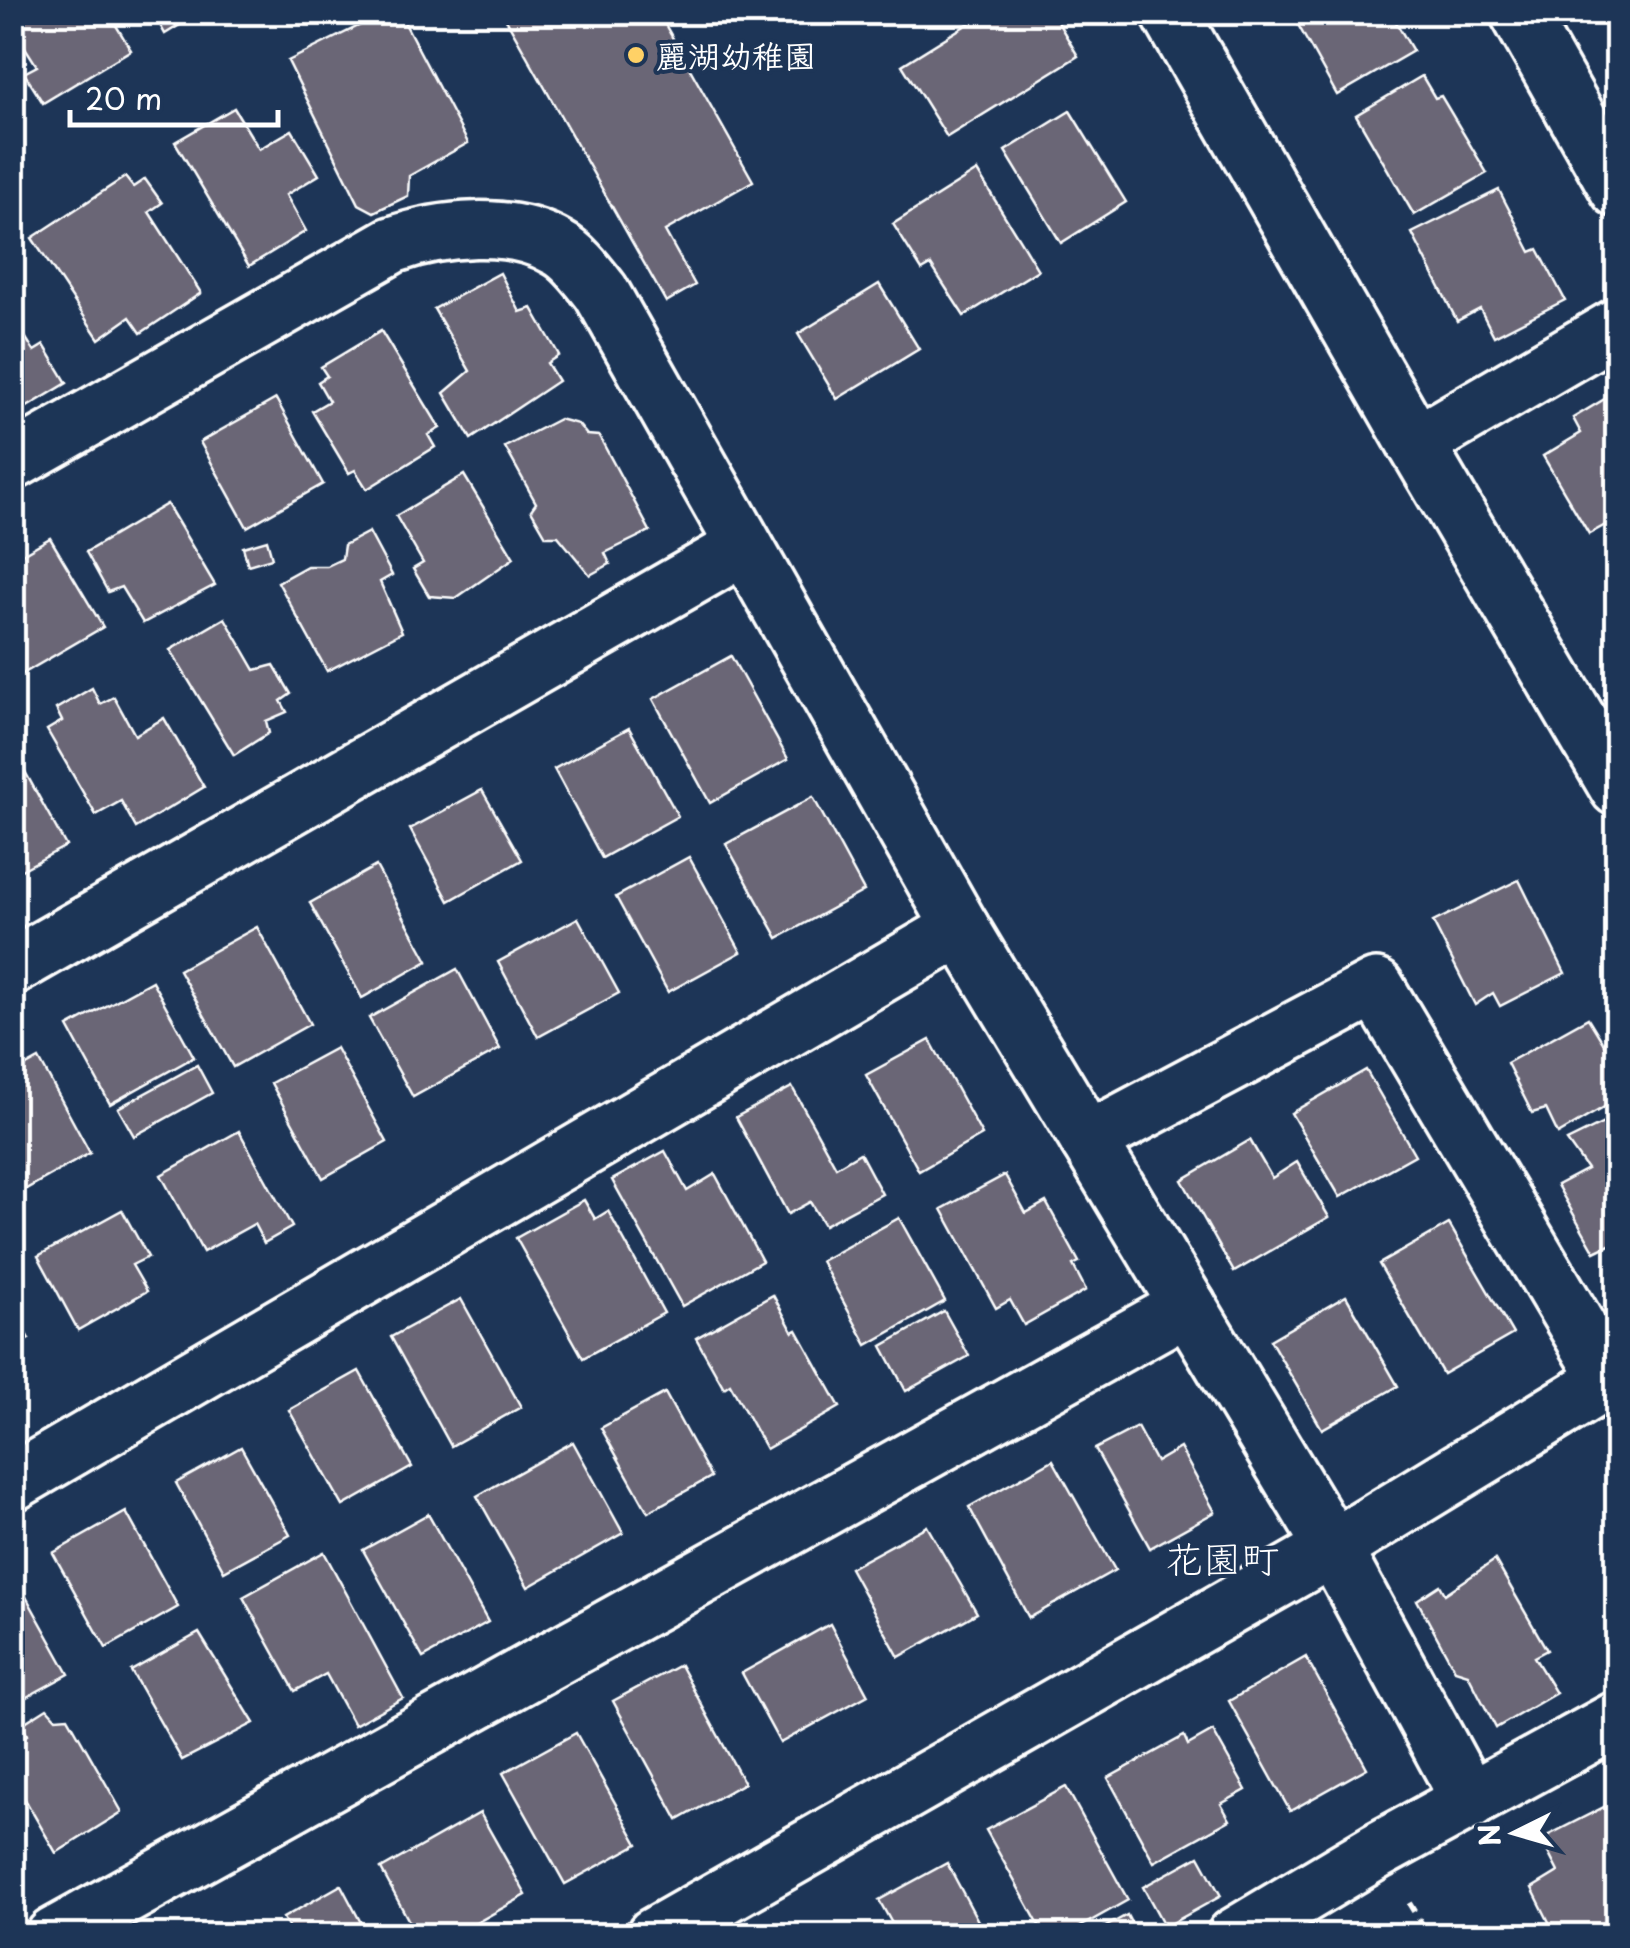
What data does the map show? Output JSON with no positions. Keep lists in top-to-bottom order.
{
  "districts": ["花園町"],
  "places": ["麗湖幼稚園"],
  "scale_bar": "20 m",
  "north": "left"
}
